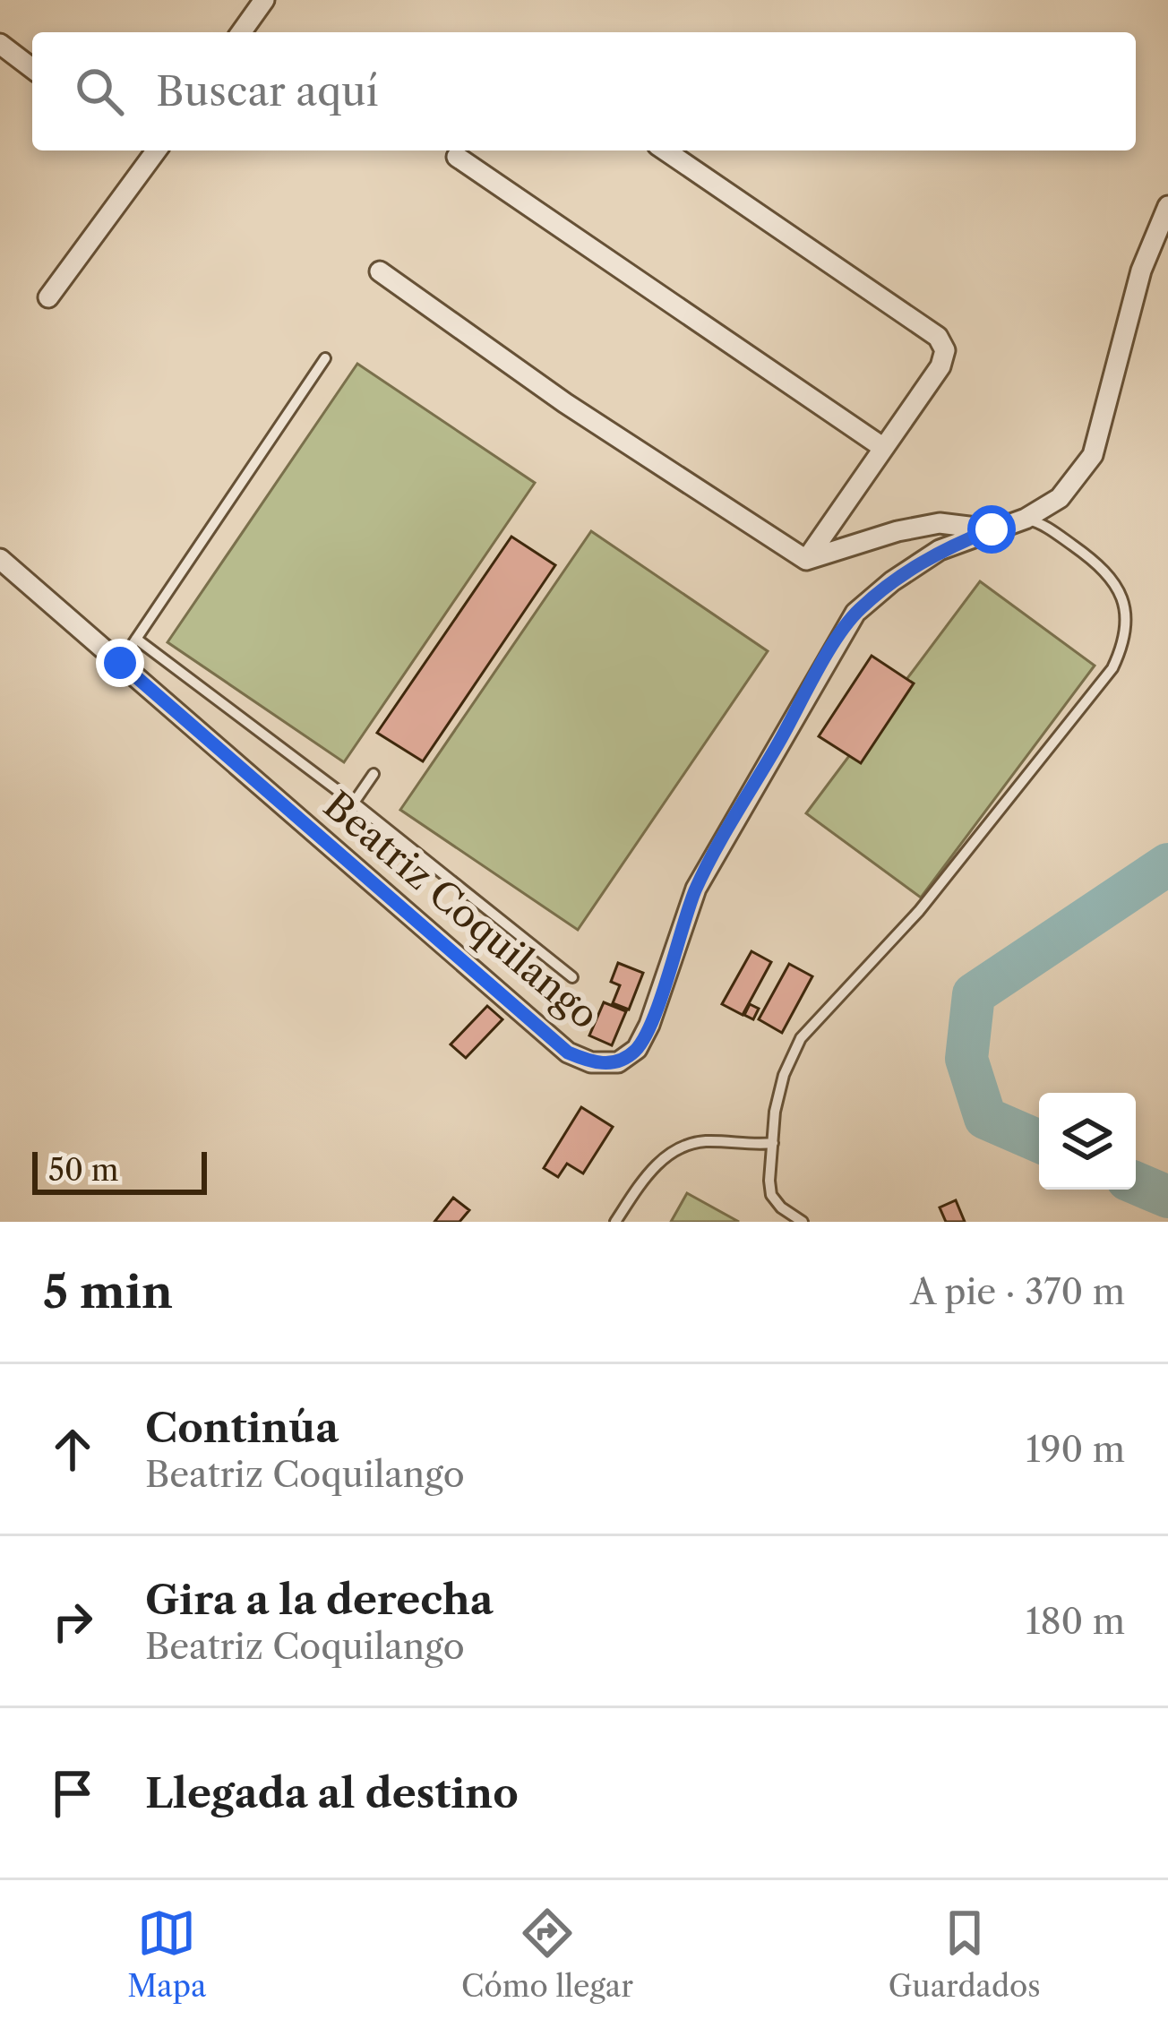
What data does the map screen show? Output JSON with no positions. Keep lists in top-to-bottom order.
{
  "streets": {
    "street": ["Beatriz Coquilango"]
  },
  "scale_bar": "50 m",
  "page": {
    "search": "Buscar aquí",
    "scale": "50 m",
    "heading": ["5 min", "A pie · 370 m"],
    "list": [
      ["Continúa", "Beatriz Coquilango", "190 m"],
      ["Gira a la derecha", "Beatriz Coquilango", "180 m"],
      "Llegada al destino"
    ],
    "nav": ["Mapa", "Cómo llegar", "Guardados"]
  }
}
